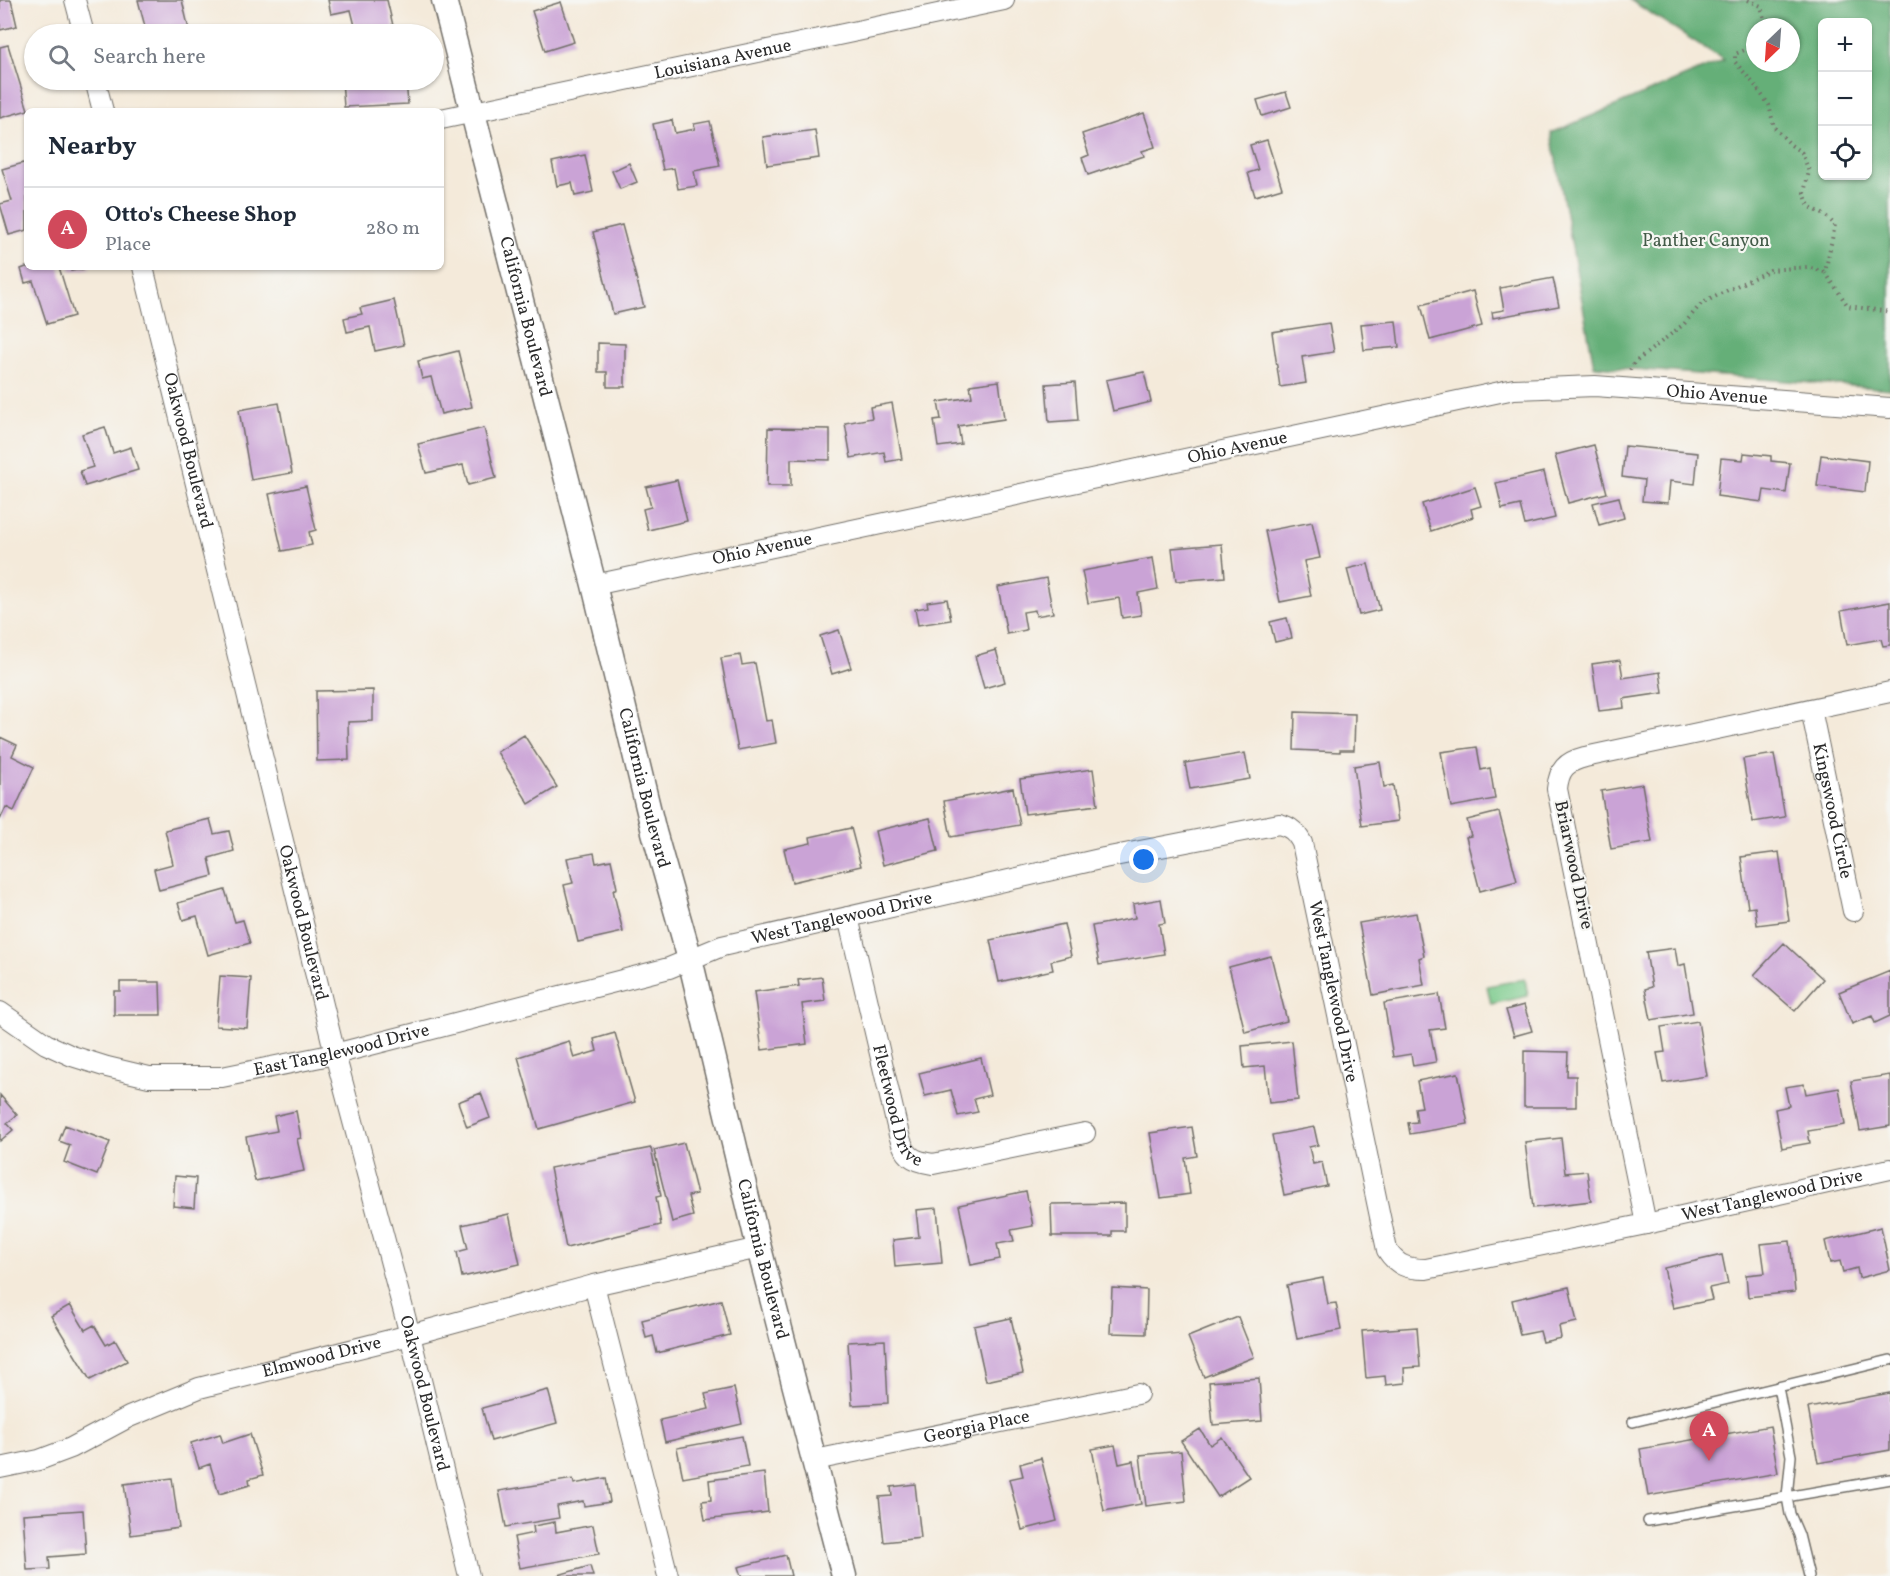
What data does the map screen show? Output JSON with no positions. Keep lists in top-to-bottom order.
{
  "streets": {
    "street": [
      "Louisiana Avenue",
      "California Boulevard",
      "Ohio Avenue",
      "Oakwood Boulevard",
      "Kingswood Circle",
      "Briarwood Drive",
      "West Tanglewood Drive",
      "East Tanglewood Drive",
      "Fleetwood Drive",
      "Elmwood Drive",
      "Georgia Place"
    ]
  },
  "crossings": [
    ["Louisiana Avenue", "California Boulevard"],
    ["California Boulevard", "Ohio Avenue"],
    ["California Boulevard", "West Tanglewood Drive"],
    ["California Boulevard", "East Tanglewood Drive"],
    ["California Boulevard", "Elmwood Drive"],
    ["California Boulevard", "Georgia Place"],
    ["Oakwood Boulevard", "East Tanglewood Drive"],
    ["Oakwood Boulevard", "Elmwood Drive"],
    ["Kingswood Circle", "Briarwood Drive"],
    ["Briarwood Drive", "West Tanglewood Drive"],
    ["West Tanglewood Drive", "East Tanglewood Drive"],
    ["West Tanglewood Drive", "Fleetwood Drive"]
  ],
  "parks": ["Panther Canyon"],
  "north": "bottom left",
  "page": {
    "map_buttons": ["+", "−"],
    "search": "Search here",
    "heading": "Nearby",
    "list": [
      {
        "mark": "A",
        "name": "Otto's Cheese Shop",
        "note": "Place",
        "value": "280 m"
      }
    ],
    "pins": "A"
  }
}
